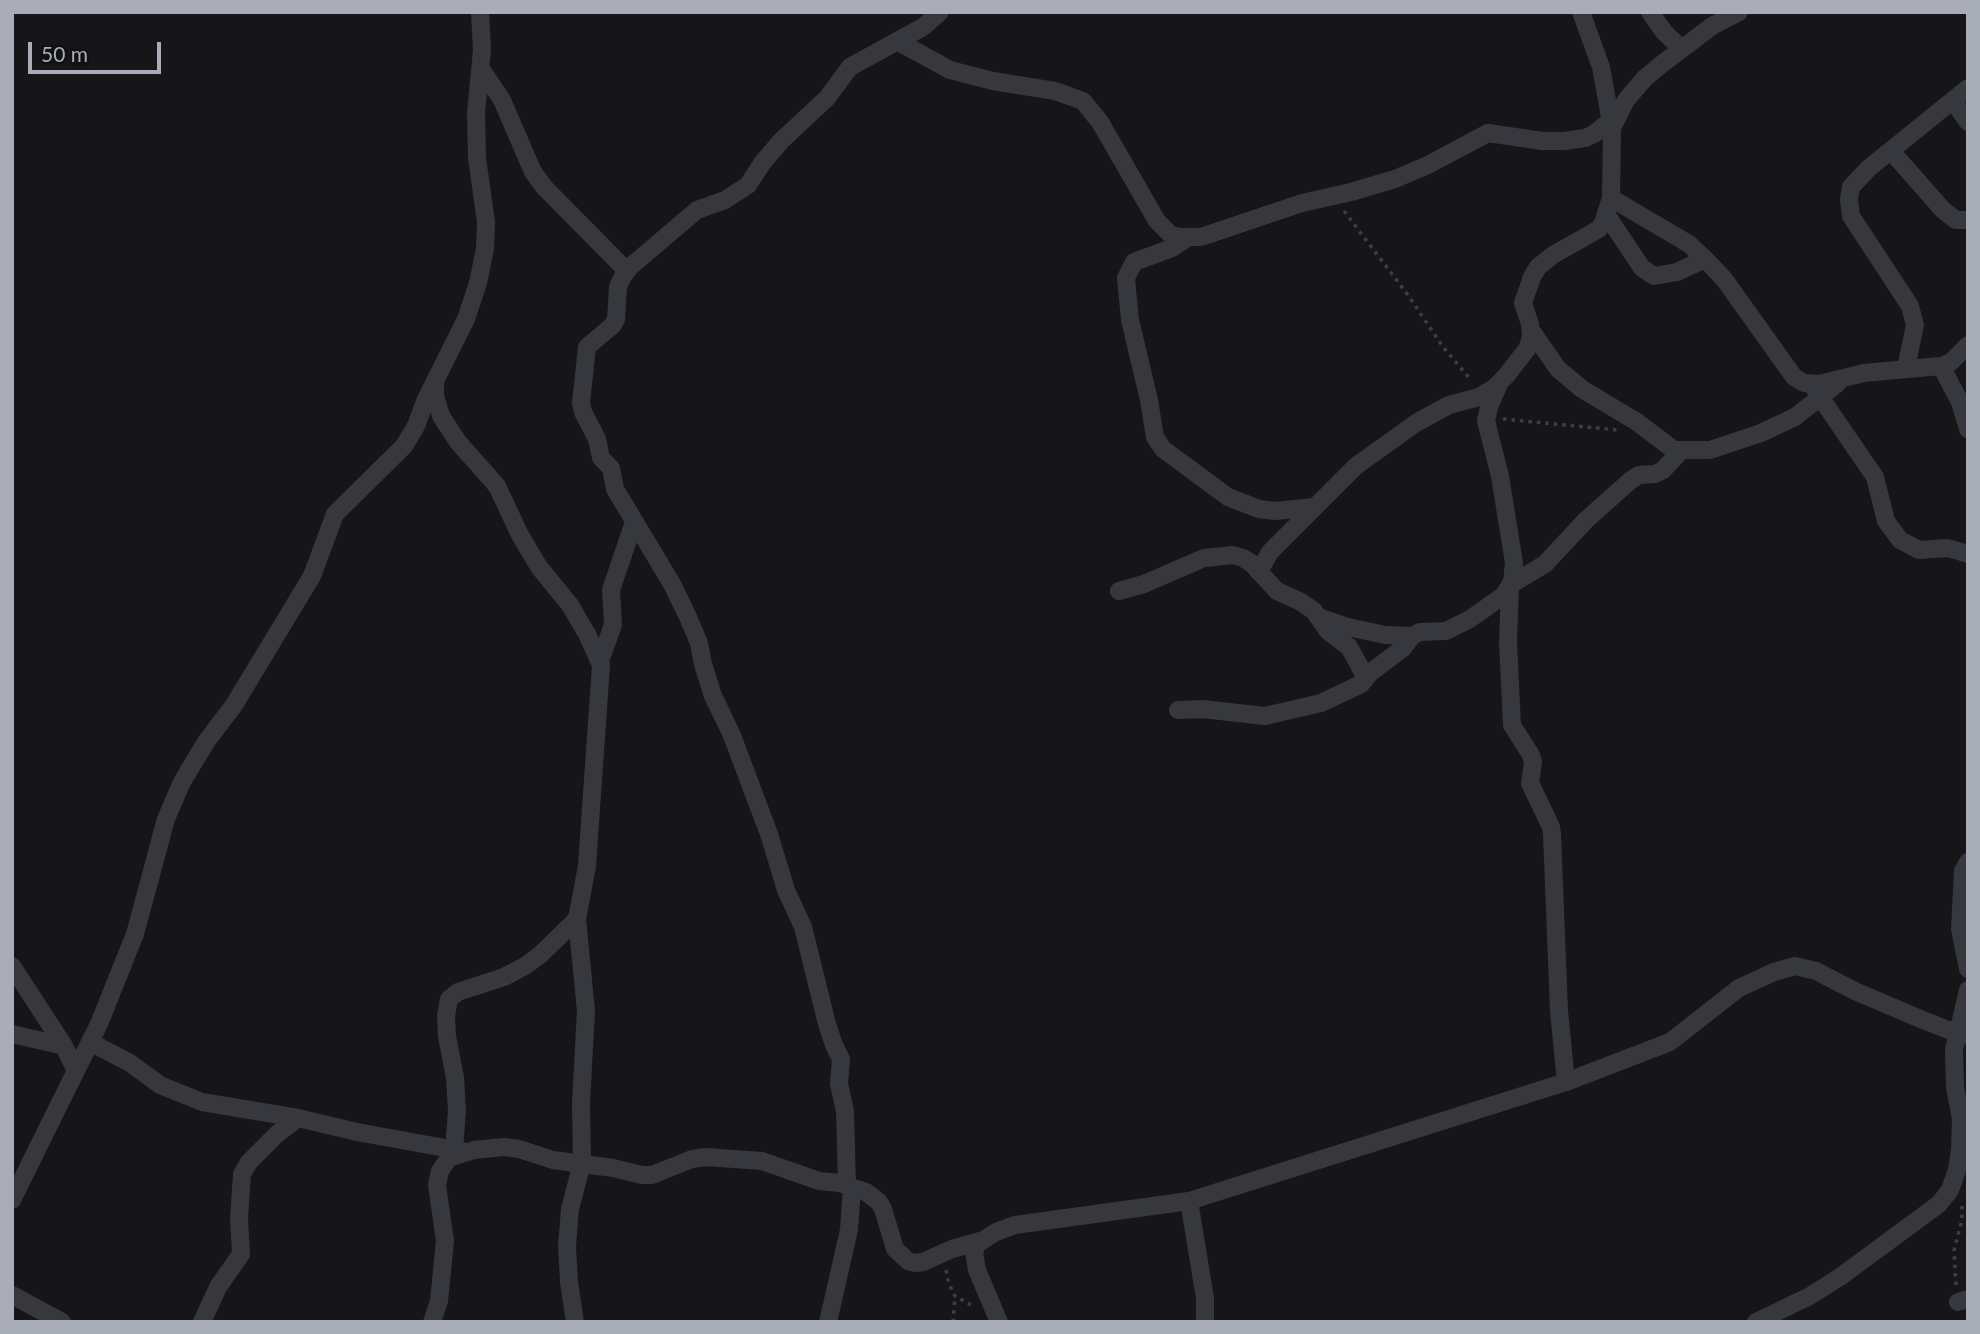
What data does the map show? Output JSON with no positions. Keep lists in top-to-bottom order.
{
  "scale_bar": "50 m"
}
